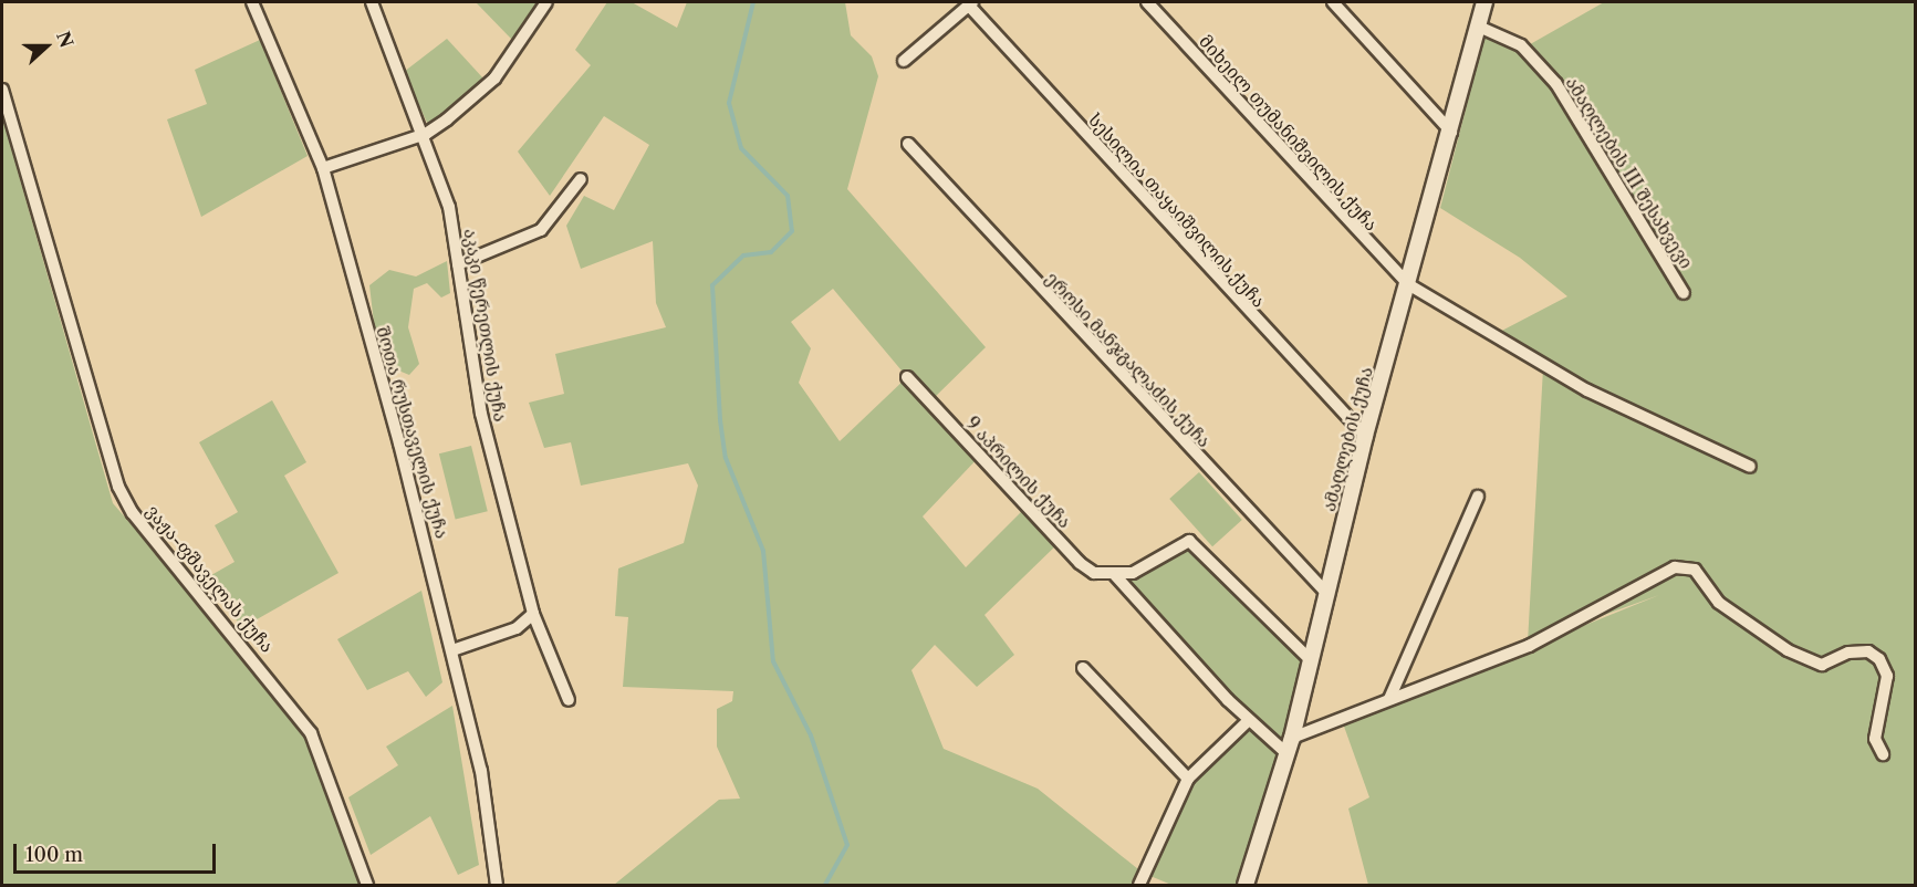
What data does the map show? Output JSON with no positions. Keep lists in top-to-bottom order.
{
  "streets": {
    "street": [
      "მიხეილ თუმანიშვილის ქუჩა",
      "ამაღლების III შესახვევი",
      "სესილია თაყაიშვილის ქუჩა",
      "აკაკი წერეთლის ქუჩა",
      "ეროსი მანჯგალაძის ქუჩა",
      "შოთა რუსთაველის ქუჩა",
      "ამაღლების ქუჩა",
      "9 აპრილის ქუჩა",
      "ვაჟა-ფშაველას ქუჩა"
    ]
  },
  "crossings": [
    ["მიხეილ თუმანიშვილის ქუჩა", "ამაღლების ქუჩა"],
    ["ამაღლების III შესახვევი", "ამაღლების ქუჩა"],
    ["სესილია თაყაიშვილის ქუჩა", "ამაღლების ქუჩა"],
    ["ეროსი მანჯგალაძის ქუჩა", "ამაღლების ქუჩა"],
    ["ამაღლების ქუჩა", "9 აპრილის ქუჩა"]
  ],
  "scale_bar": "100 m",
  "north": "right"
}
